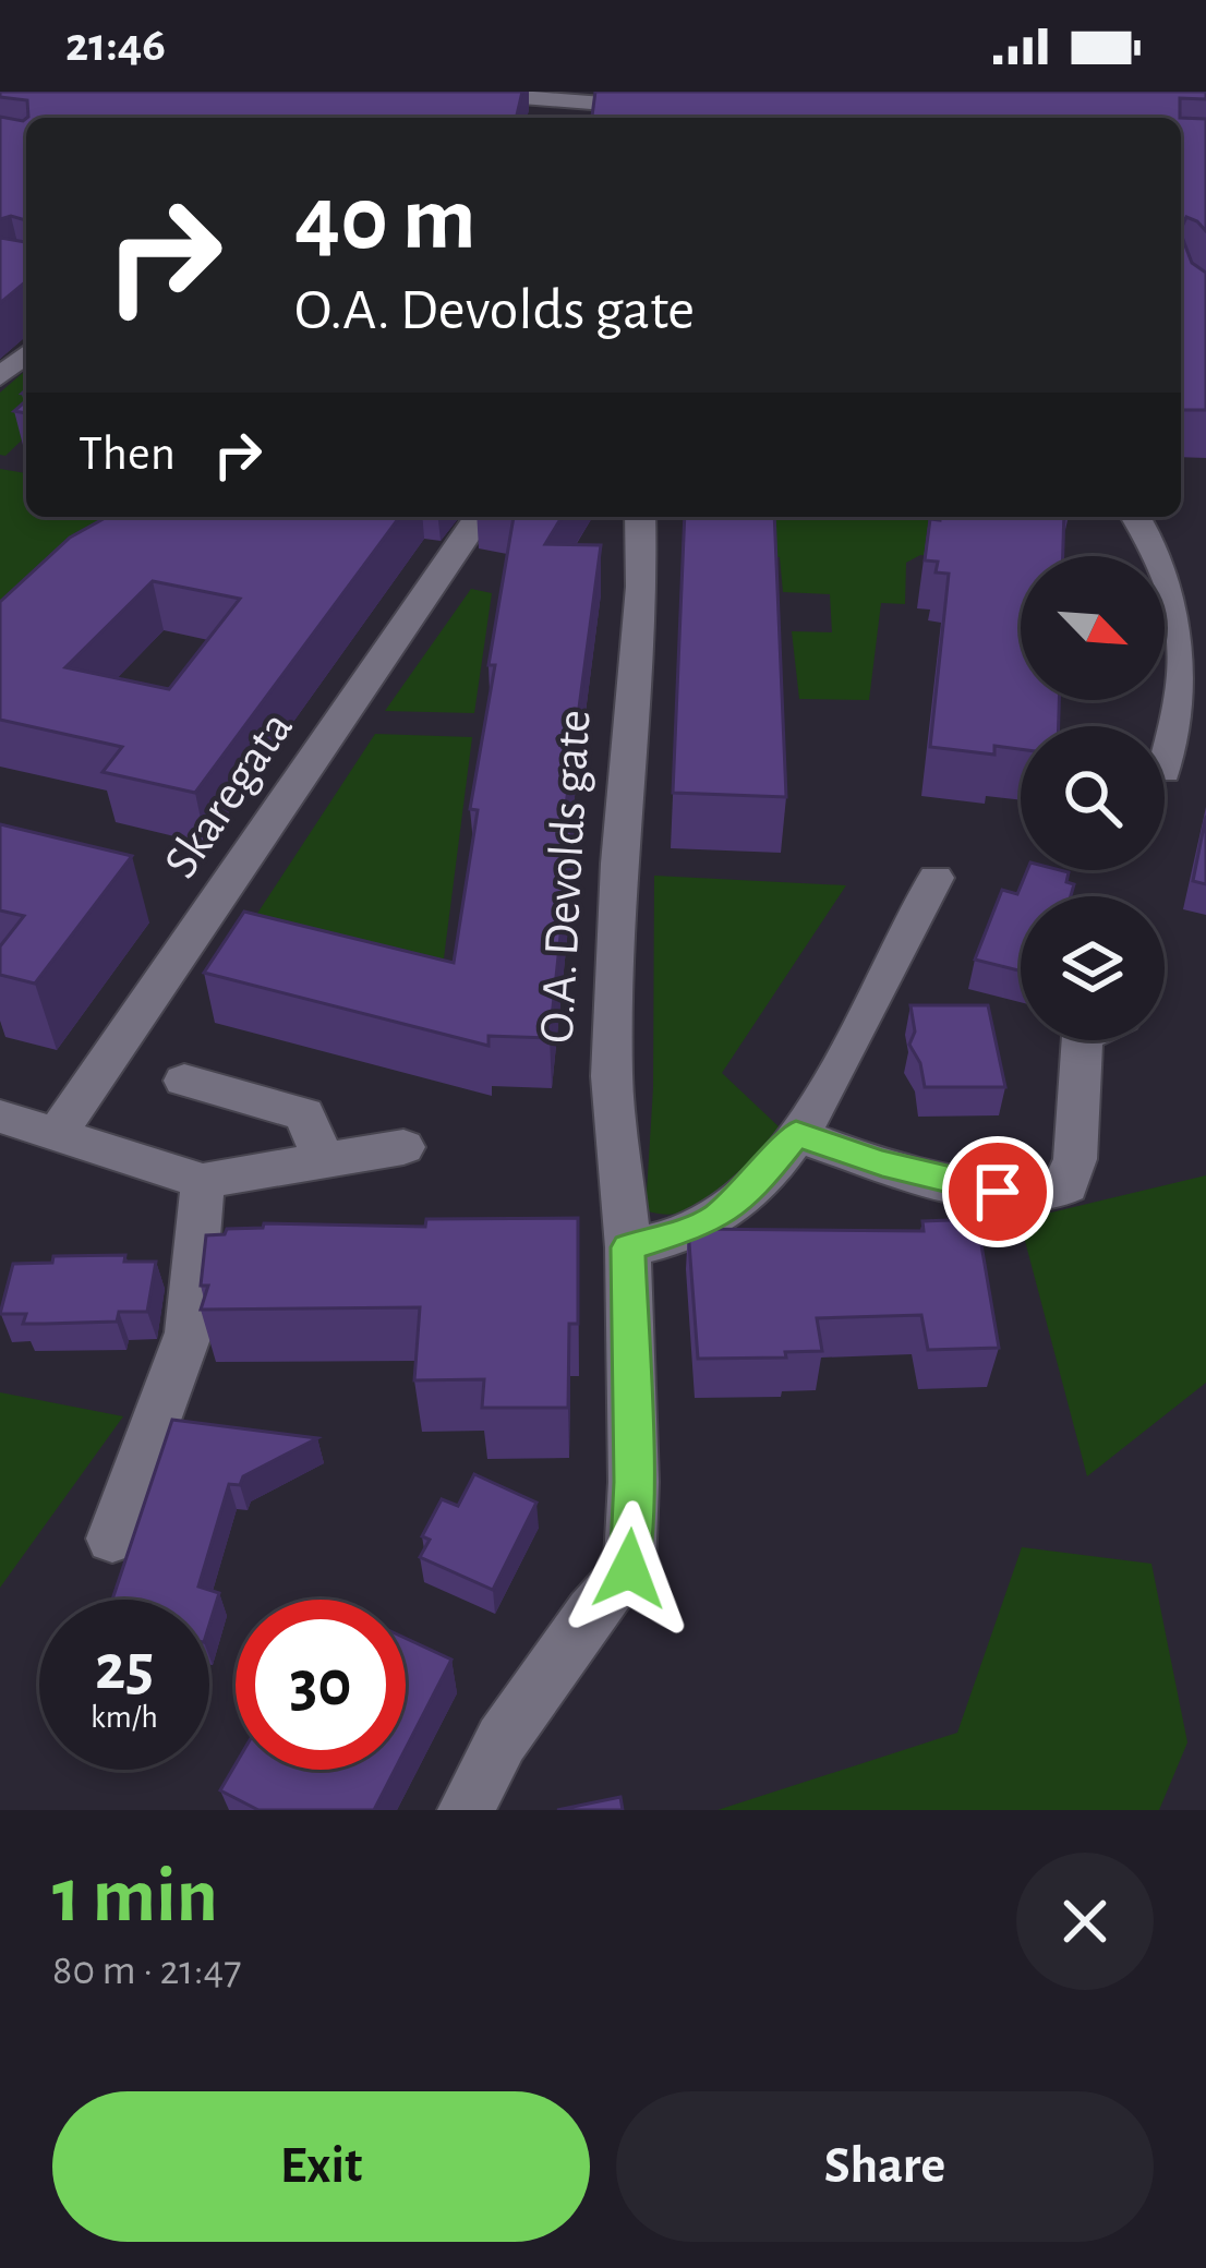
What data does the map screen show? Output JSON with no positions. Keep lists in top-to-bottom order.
{
  "streets": {
    "street": ["Skaregata", "O.A. Devolds gate"]
  },
  "north": "bottom right",
  "page": {
    "status": "21:46",
    "turn": ["40 m", "O.A. Devolds gate"],
    "then": "Then",
    "speed": "25 km/h",
    "limit": "30",
    "heading": ["1 min", "80 m · 21:47"],
    "buttons": ["Exit", "Share"]
  }
}
